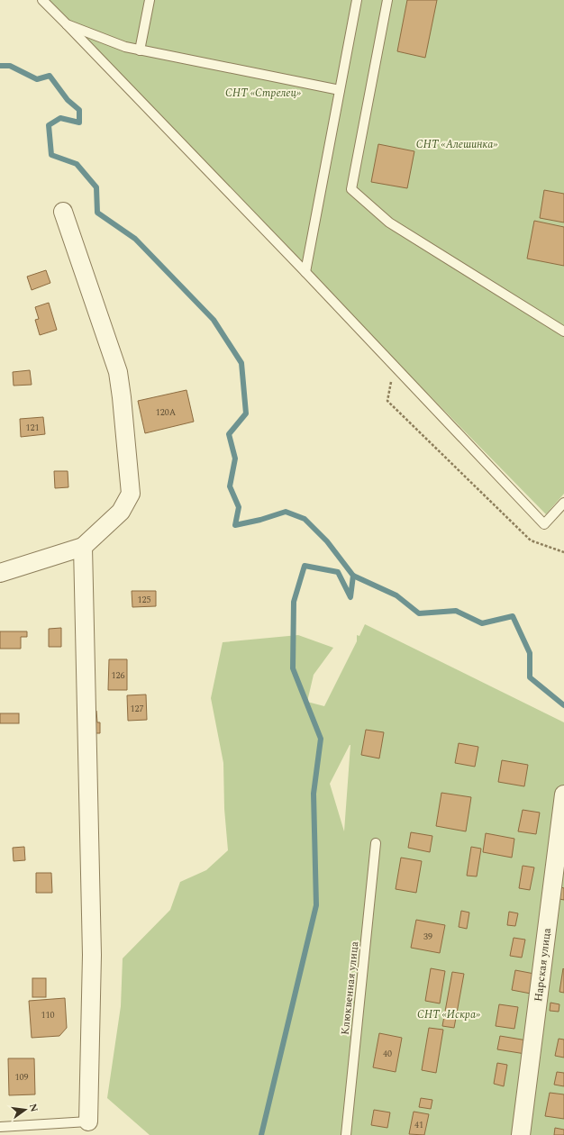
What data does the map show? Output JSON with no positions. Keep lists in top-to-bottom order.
{
  "streets": {
    "street": ["Нарская улица"],
    "lane": ["Клюквенная улица"]
  },
  "parks": ["СНТ «Стрелец»", "СНТ «Алешинка»", "СНТ «Искра»"],
  "house_numbers": [
    "120А",
    "121",
    "125",
    "126",
    "127",
    "39",
    "110",
    "40",
    "109",
    "41"
  ],
  "north": "right"
}
